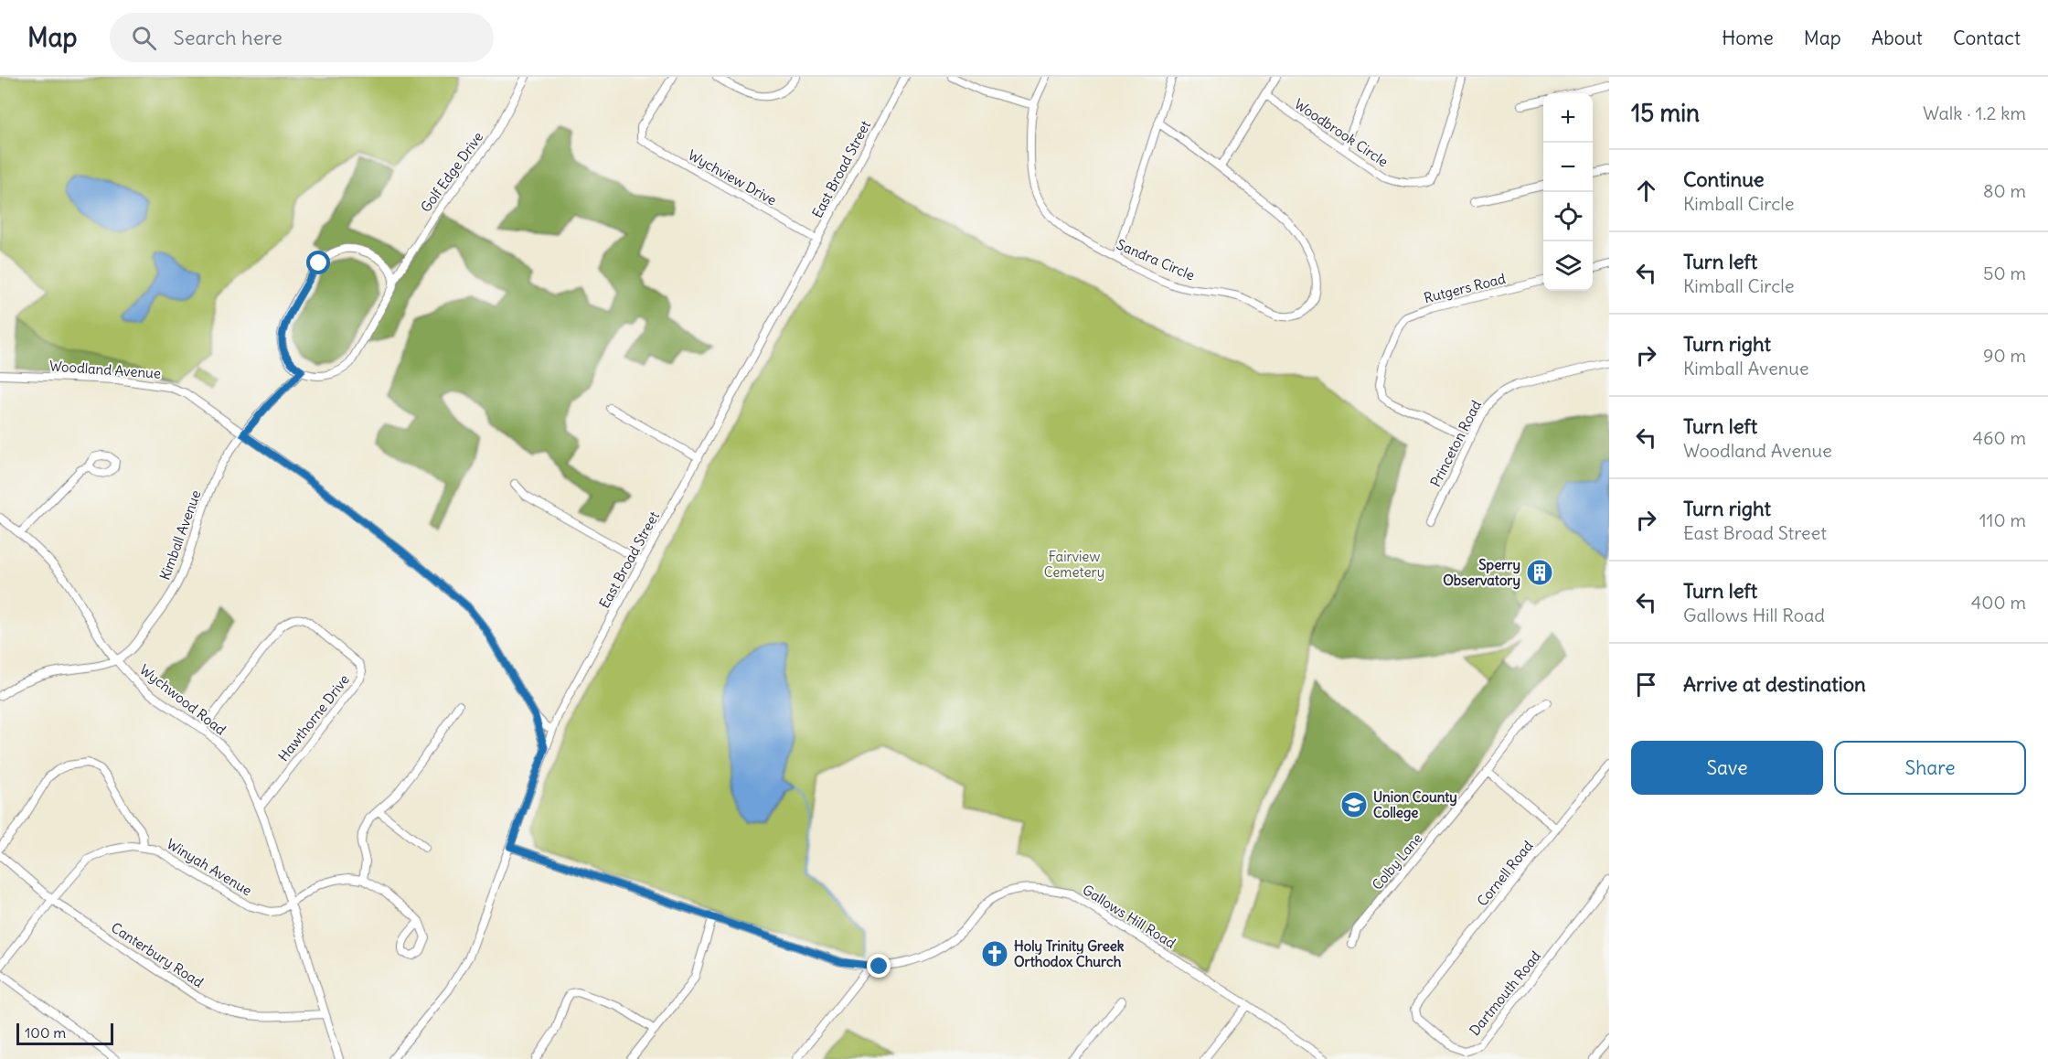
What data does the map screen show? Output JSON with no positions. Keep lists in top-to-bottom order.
{
  "streets": {
    "street": [
      "Woodbrook Circle",
      "East Broad Street",
      "Golf Edge Drive",
      "Wychview Drive",
      "Sandra Circle",
      "Rutgers Road",
      "Woodland Avenue",
      "Princeton Road",
      "Kimball Avenue",
      "Wychwood Road",
      "Hawthorne Drive",
      "Colby Lane",
      "Winyah Avenue",
      "Cornell Road",
      "Gallows Hill Road",
      "Canterbury Road",
      "Dartmouth Road"
    ]
  },
  "crossings": [
    ["East Broad Street", "Wychview Drive"],
    ["East Broad Street", "Woodland Avenue"],
    ["East Broad Street", "Gallows Hill Road"],
    ["Golf Edge Drive", "Kimball Avenue"],
    ["Rutgers Road", "Princeton Road"],
    ["Woodland Avenue", "Kimball Avenue"],
    ["Kimball Avenue", "Wychwood Road"],
    ["Wychwood Road", "Hawthorne Drive"],
    ["Wychwood Road", "Winyah Avenue"],
    ["Wychwood Road", "Canterbury Road"],
    ["Winyah Avenue", "Canterbury Road"],
    ["Cornell Road", "Dartmouth Road"]
  ],
  "parks": ["Fairview Cemetery"],
  "places": {
    "building": ["Sperry Observatory"],
    "school or university": ["Union County College"],
    "church": ["Holy Trinity Greek Orthodox Church"]
  },
  "scale_bar": "100 m",
  "page": {
    "header": "Map",
    "search": "Search here",
    "nav": [
      "Home",
      "Map",
      "About",
      "Contact"
    ],
    "heading": ["15 min", "Walk · 1.2 km"],
    "map_buttons": ["+", "−"],
    "list": [
      ["Continue", "Kimball Circle", "80 m"],
      ["Turn left", "Kimball Circle", "50 m"],
      ["Turn right", "Kimball Avenue", "90 m"],
      ["Turn left", "Woodland Avenue", "460 m"],
      ["Turn right", "East Broad Street", "110 m"],
      ["Turn left", "Gallows Hill Road", "400 m"],
      "Arrive at destination"
    ],
    "buttons": ["Save", "Share"],
    "scale": "100 m"
  }
}
